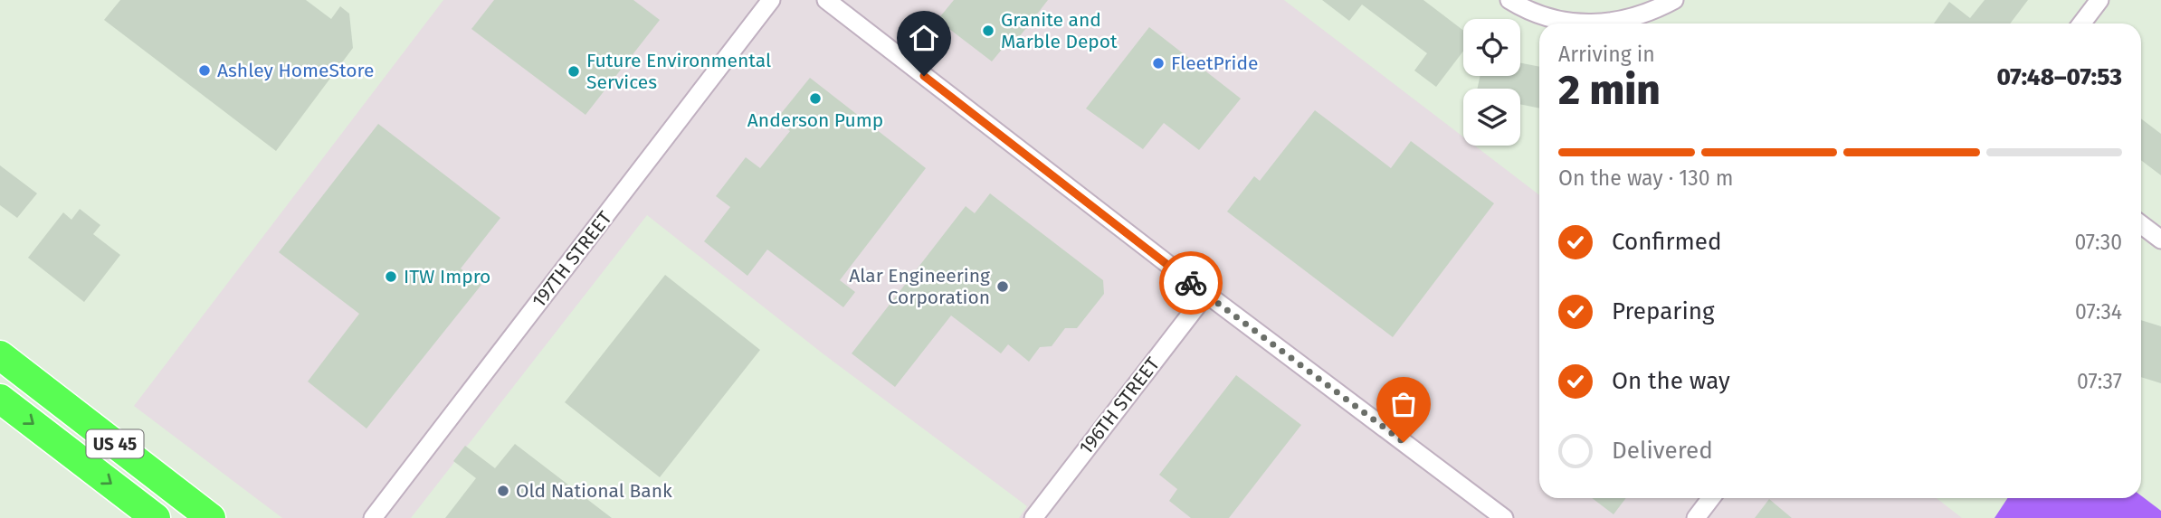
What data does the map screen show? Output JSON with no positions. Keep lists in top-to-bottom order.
{
  "streets": {
    "main road": ["US 45"],
    "street": ["197TH STREET", "196TH STREET"]
  },
  "places": [
    "Granite and Marble Depot",
    "FleetPride",
    "Ashley HomeStore",
    "Future Environmental Services",
    "Anderson Pump",
    "ITW Impro",
    "Alar Engineering Corporation",
    "Old National Bank"
  ],
  "page": {
    "heading": ["2 min", "Arriving in", "07:48–07:53"],
    "bar": "On the way · 130 m",
    "list": [
      ["Confirmed", "07:30"],
      ["Preparing", "07:34"],
      ["On the way", "07:37"],
      "Delivered"
    ]
  }
}
